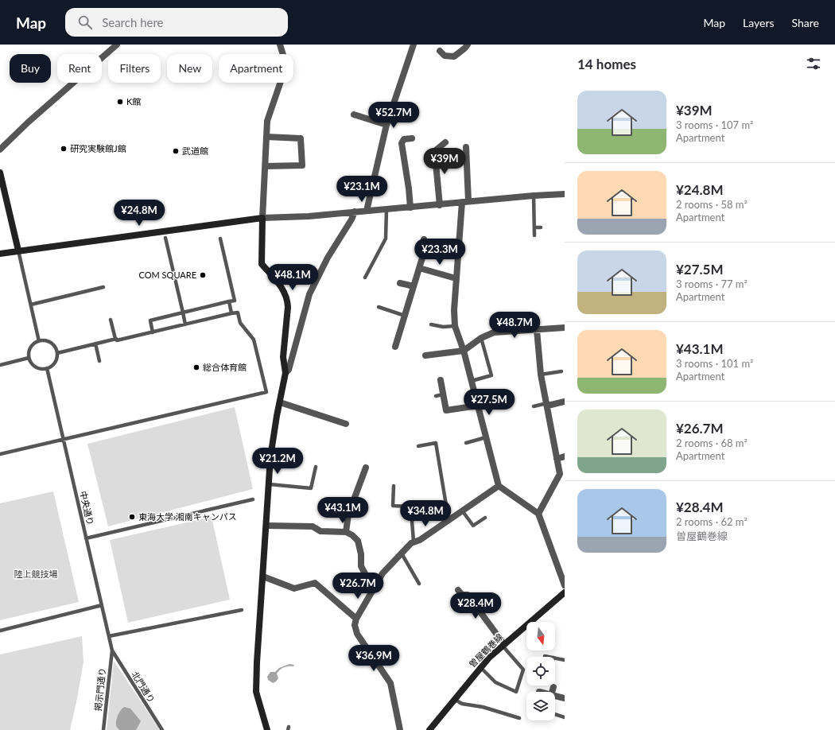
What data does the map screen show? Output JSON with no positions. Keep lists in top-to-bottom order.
{
  "streets": {
    "street": ["曽屋鶴巻線"],
    "lane": ["中央通り", "北門通り", "掲示門通り"]
  },
  "crossings": [
    ["中央通り", "北門通り"],
    ["中央通り", "掲示門通り"],
    ["北門通り", "掲示門通り"]
  ],
  "parks": ["陸上競技場"],
  "places": [
    "K館",
    "研究実験館J館",
    "武道館",
    "COM SQUARE",
    "総合体育館",
    "東海大学 湘南キャンパス"
  ],
  "north": "bottom",
  "page": {
    "header": "Map",
    "search": "Search here",
    "nav": ["Map", "Layers", "Share"],
    "heading": "14 homes",
    "chip": [
      "Buy",
      "Rent",
      "Filters",
      "New",
      "Apartment"
    ],
    "list": [
      {
        "name": "¥39M",
        "note": "3 rooms · 107 m² · Apartment"
      },
      {
        "name": "¥24.8M",
        "note": "2 rooms · 58 m² · Apartment"
      },
      {
        "name": "¥27.5M",
        "note": "3 rooms · 77 m² · Apartment"
      },
      {
        "name": "¥43.1M",
        "note": "3 rooms · 101 m² · Apartment"
      },
      {
        "name": "¥26.7M",
        "note": "2 rooms · 68 m² · Apartment"
      },
      {
        "name": "¥28.4M",
        "note": "2 rooms · 62 m² · 曽屋鶴巻線"
      }
    ],
    "price": [
      "¥52.7M",
      "¥39M",
      "¥23.1M",
      "¥24.8M",
      "¥23.3M",
      "¥48.1M",
      "¥48.7M",
      "¥27.5M",
      "¥21.2M",
      "¥43.1M",
      "¥34.8M",
      "¥26.7M",
      "¥28.4M",
      "¥36.9M"
    ]
  }
}
